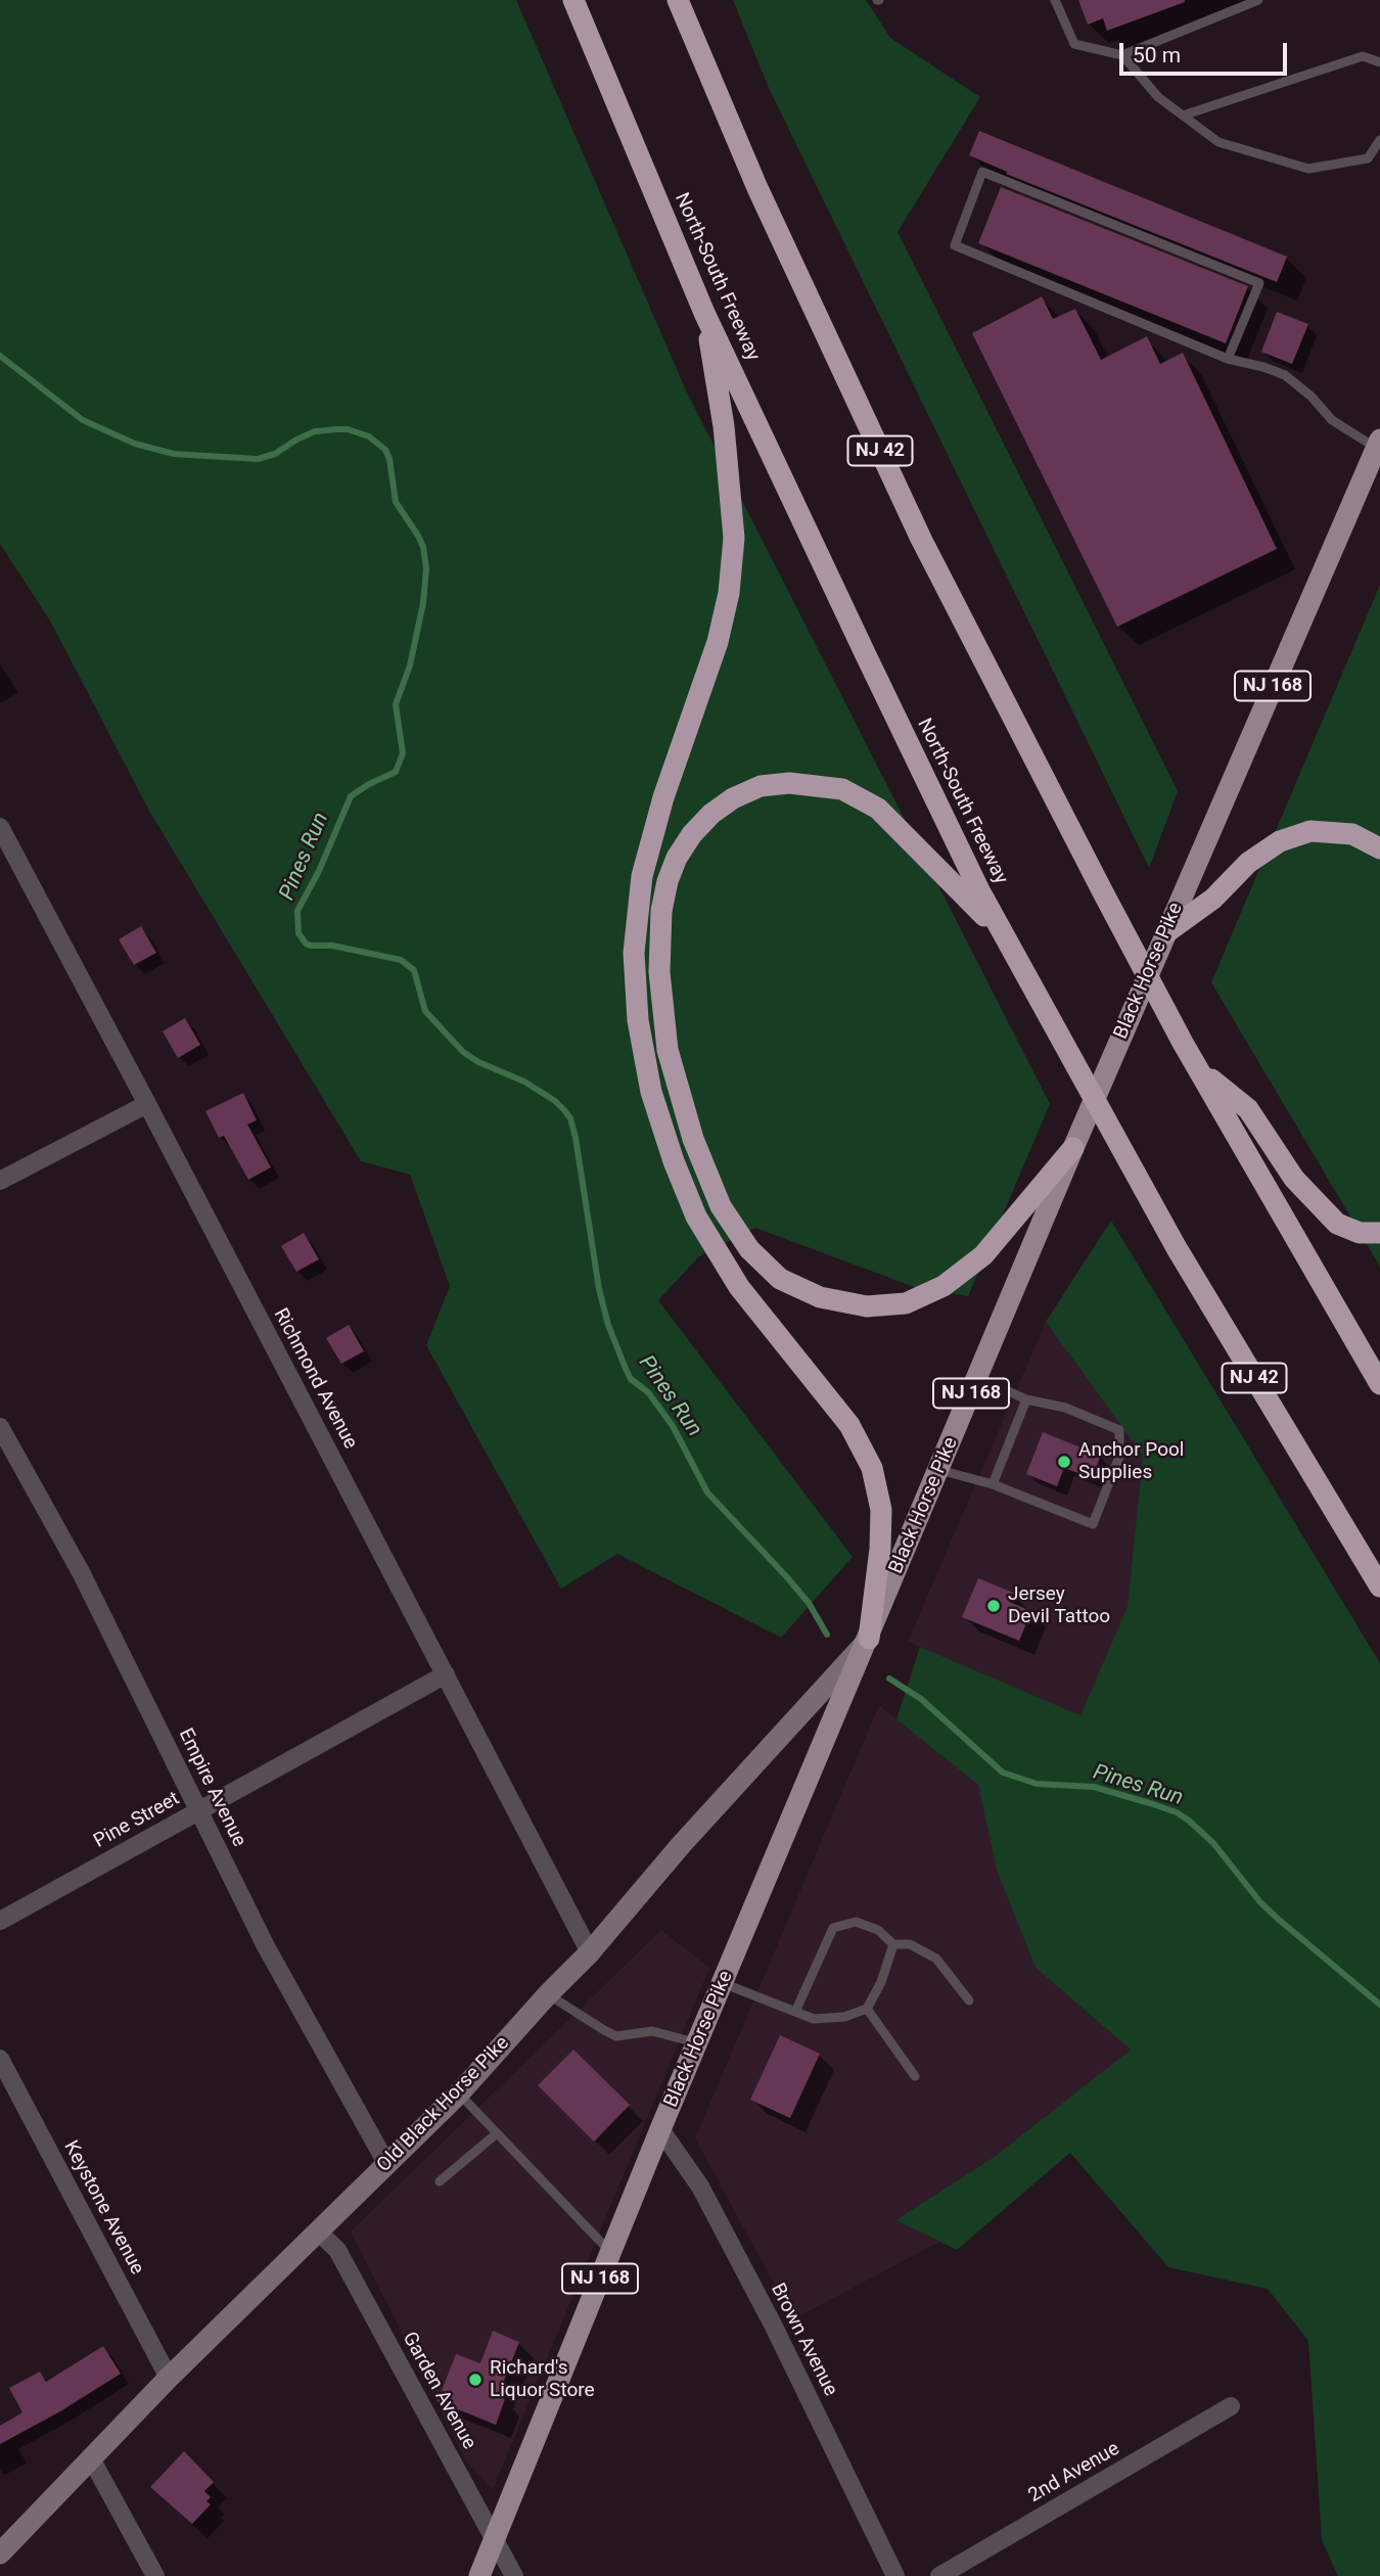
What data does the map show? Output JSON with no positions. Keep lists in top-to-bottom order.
{
  "streets": {
    "highway": ["North-South Freeway", "NJ 42"],
    "main road": ["NJ 168", "Black Horse Pike"],
    "street": [
      "Richmond Avenue",
      "Empire Avenue",
      "Pine Street",
      "Old Black Horse Pike",
      "Keystone Avenue",
      "Brown Avenue",
      "Garden Avenue",
      "2nd Avenue"
    ]
  },
  "crossings": [
    ["Black Horse Pike", "Old Black Horse Pike"],
    ["Black Horse Pike", "Brown Avenue"],
    ["Black Horse Pike", "Garden Avenue"],
    ["Richmond Avenue", "Pine Street"],
    ["Richmond Avenue", "Old Black Horse Pike"],
    ["Empire Avenue", "Pine Street"],
    ["Empire Avenue", "Old Black Horse Pike"],
    ["Old Black Horse Pike", "Keystone Avenue"],
    ["Old Black Horse Pike", "Garden Avenue"]
  ],
  "water": ["Pines Run"],
  "places": ["Anchor Pool Supplies", "Jersey Devil Tattoo", "Richard's Liquor Store"],
  "scale_bar": "50 m"
}
